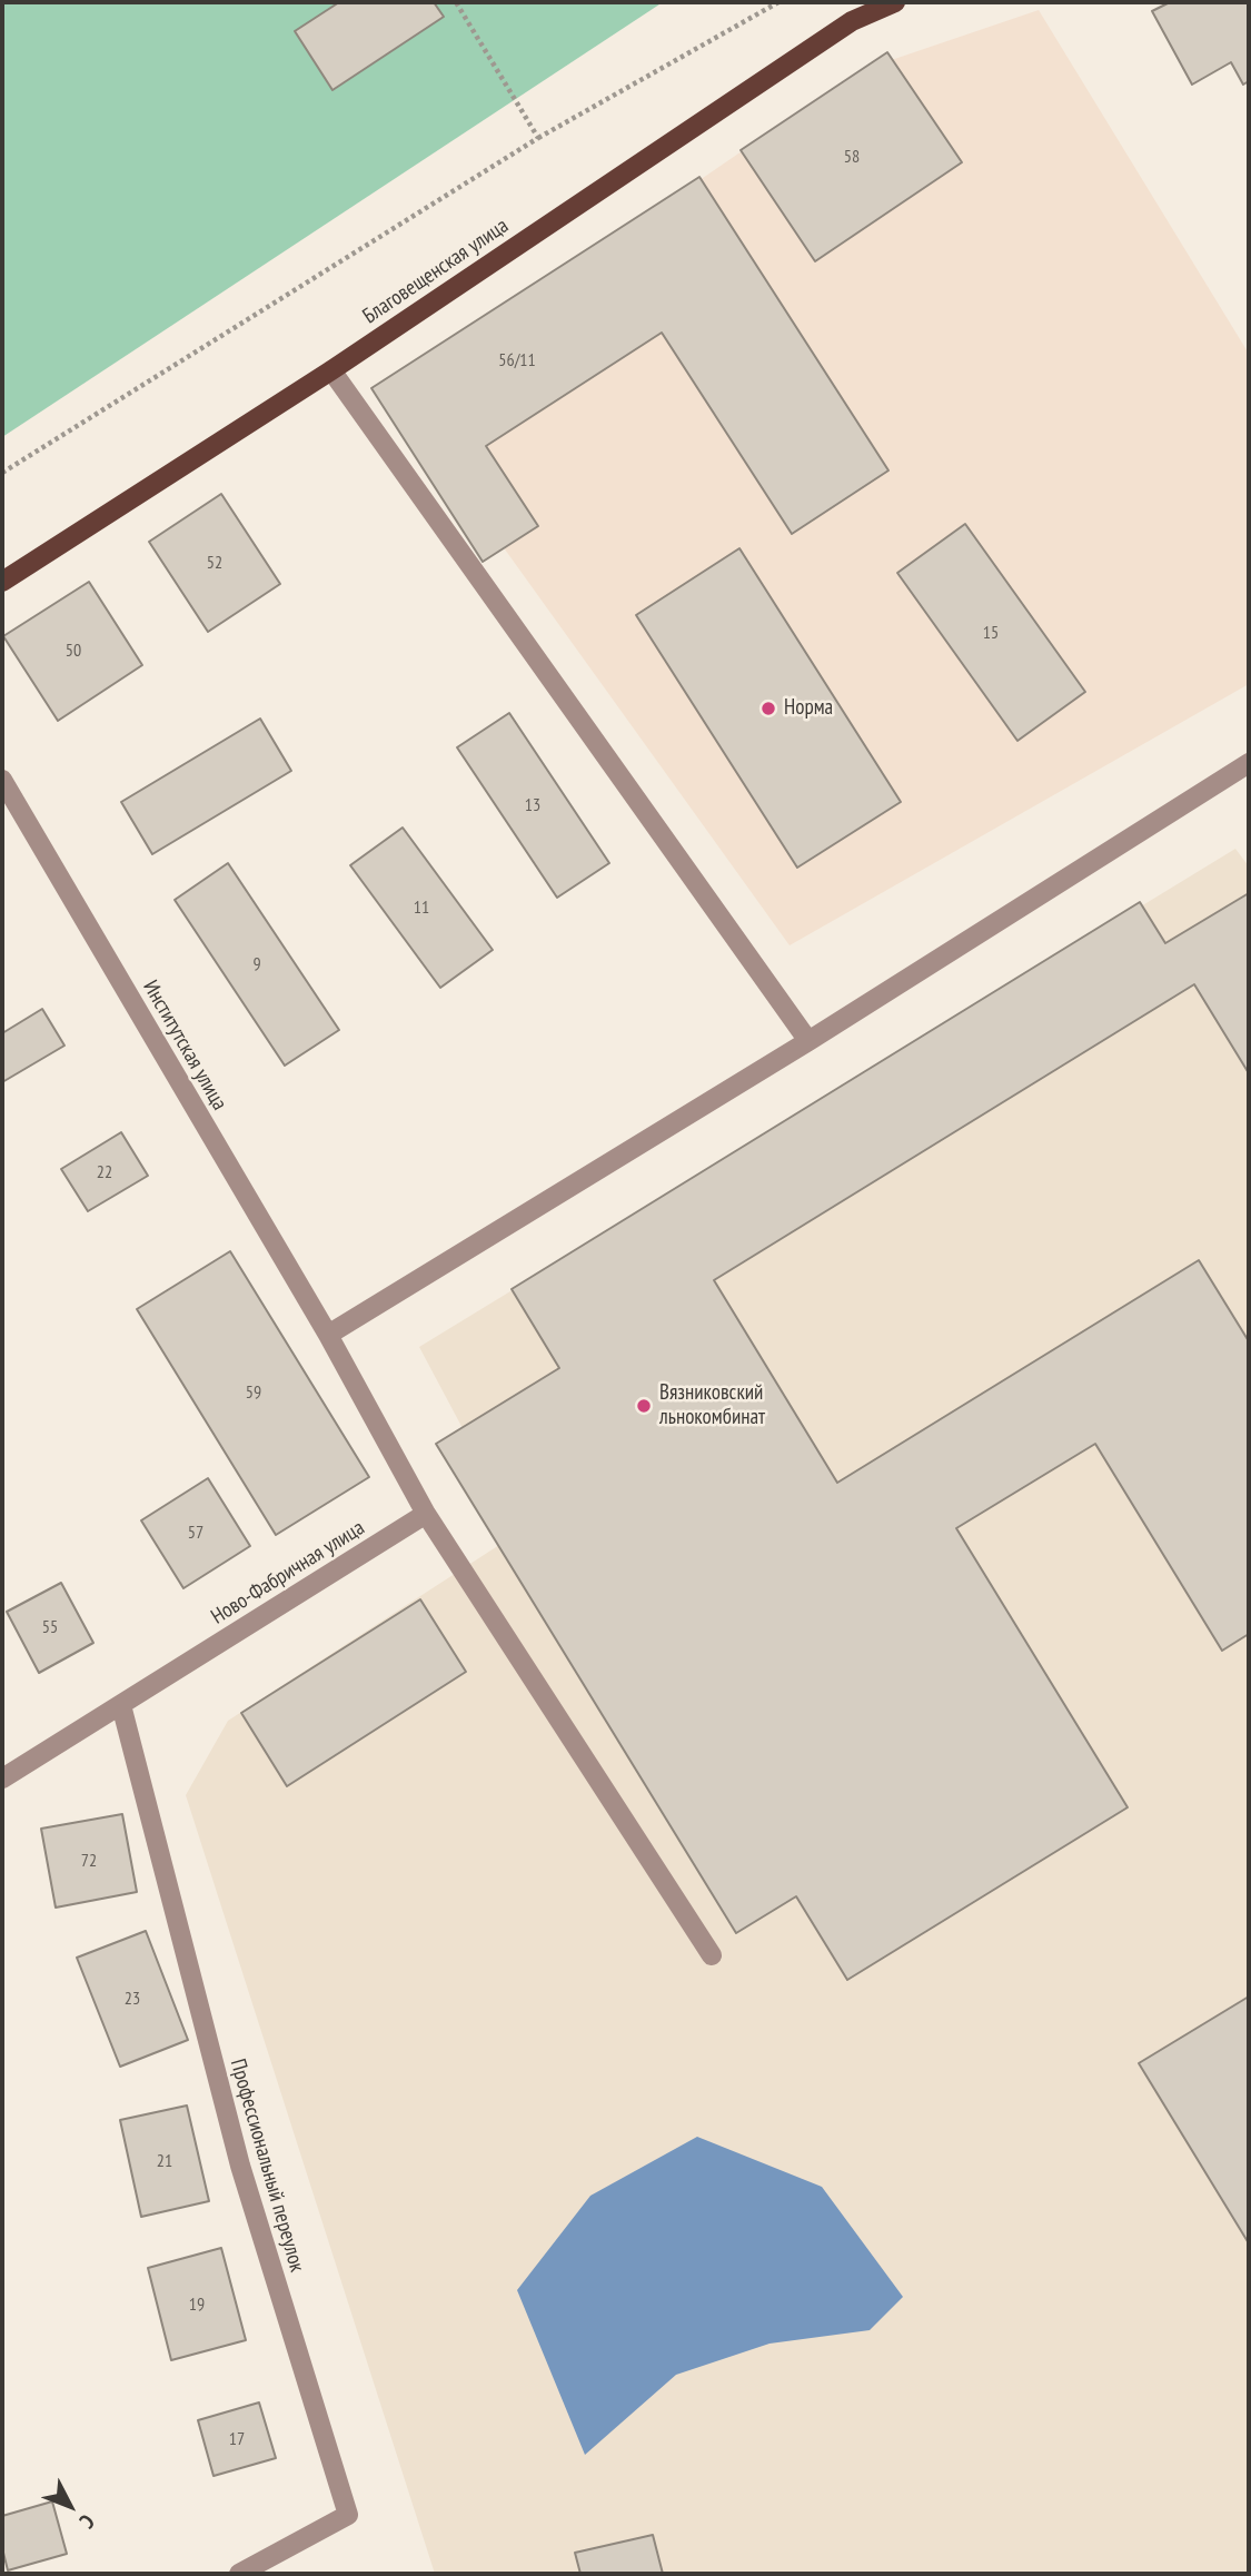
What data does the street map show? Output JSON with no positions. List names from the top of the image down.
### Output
{
  "streets": {
    "main road": ["Благовещенская улица"],
    "street": ["Институтская улица", "Ново-Фабричная улица", "Профессиональный переулок"]
  },
  "crossings": [
    ["Ново-Фабричная улица", "Профессиональный переулок"]
  ],
  "places": ["Норма", "Вязниковский льнокомбинат"],
  "house_numbers": [
    "58",
    "56/11",
    "52",
    "15",
    "50",
    "13",
    "11",
    "9",
    "22",
    "59",
    "57",
    "55",
    "72",
    "23",
    "21",
    "19",
    "17"
  ],
  "north": "bottom right"
}
